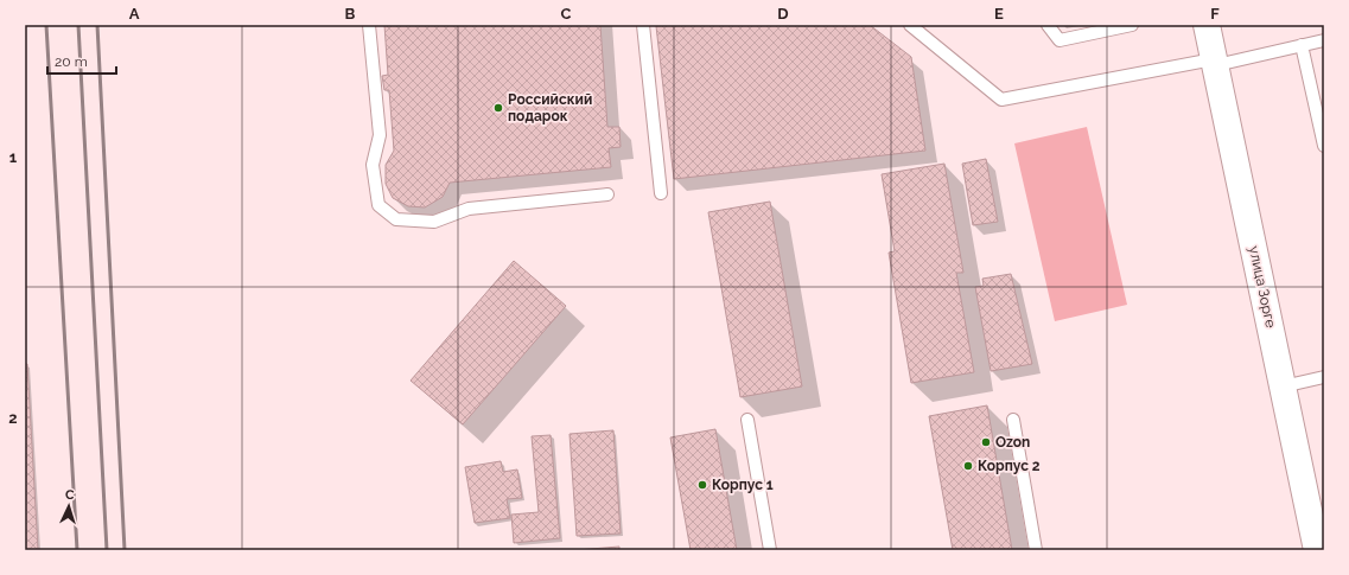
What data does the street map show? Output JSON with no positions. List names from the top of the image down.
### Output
{
  "streets": {
    "street": ["улица Зорге"]
  },
  "places": [
    "Российский подарок",
    "Ozon",
    "Корпус 2",
    "Корпус 1"
  ],
  "scale_bar": "20 m",
  "north": "top",
  "grid": {
    "columns": [
      "A",
      "B",
      "C",
      "D",
      "E",
      "F"
    ],
    "rows": ["1", "2"]
  }
}
